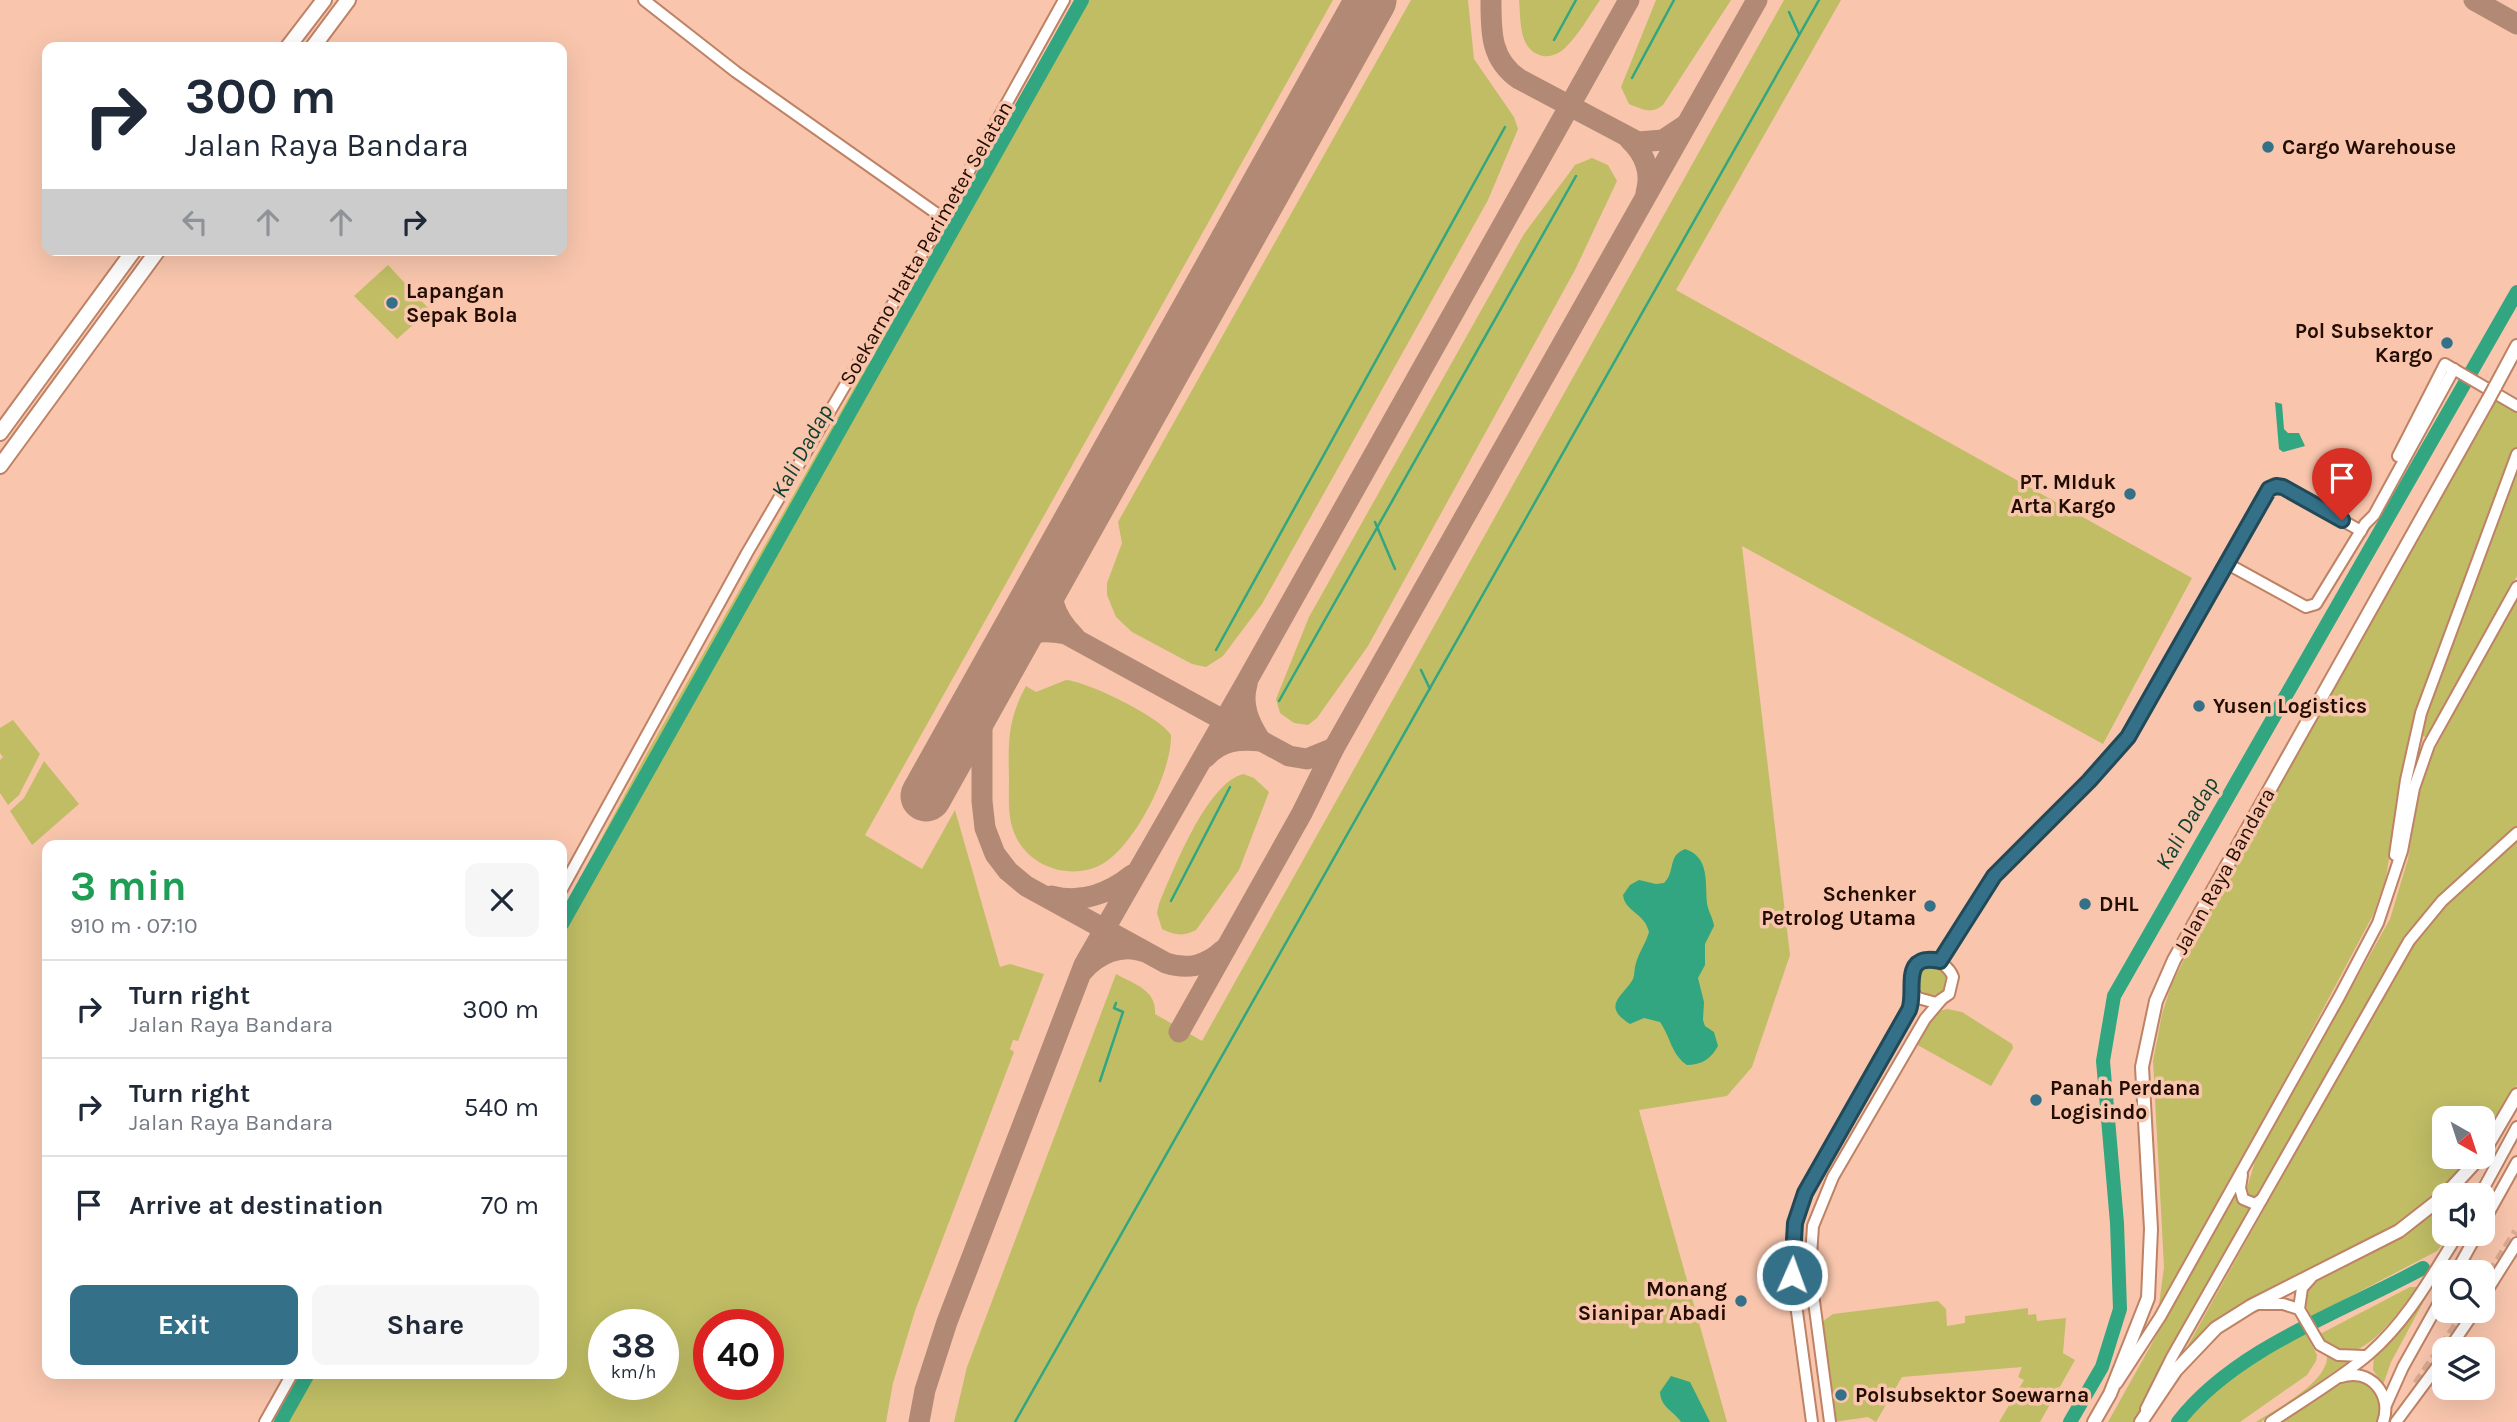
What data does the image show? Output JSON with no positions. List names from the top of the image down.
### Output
{
  "streets": {
    "main road": ["Jalan Raya Bandara"],
    "street": ["Soekarno Hatta Perimeter Selatan"]
  },
  "water": ["Kali Dadap"],
  "places": [
    "Cargo Warehouse",
    "Lapangan Sepak Bola",
    "Pol Subsektor Kargo",
    "PT. MIduk Arta Kargo",
    "Yusen Logistics",
    "DHL",
    "Schenker Petrolog Utama",
    "Panah Perdana Logisindo",
    "Monang Sianipar Abadi",
    "Polsubsektor Soewarna"
  ],
  "north": "bottom right",
  "page": {
    "turn": ["300 m", "Jalan Raya Bandara"],
    "heading": ["3 min", "910 m · 07:10"],
    "list": [
      {
        "name": "Turn right",
        "note": "Jalan Raya Bandara",
        "value": "300 m"
      },
      {
        "name": "Turn right",
        "note": "Jalan Raya Bandara",
        "value": "540 m"
      },
      {
        "name": "Arrive at destination",
        "value": "70 m"
      }
    ],
    "buttons": ["Exit", "Share"],
    "speed": "38 km/h",
    "limit": "40"
  }
}
